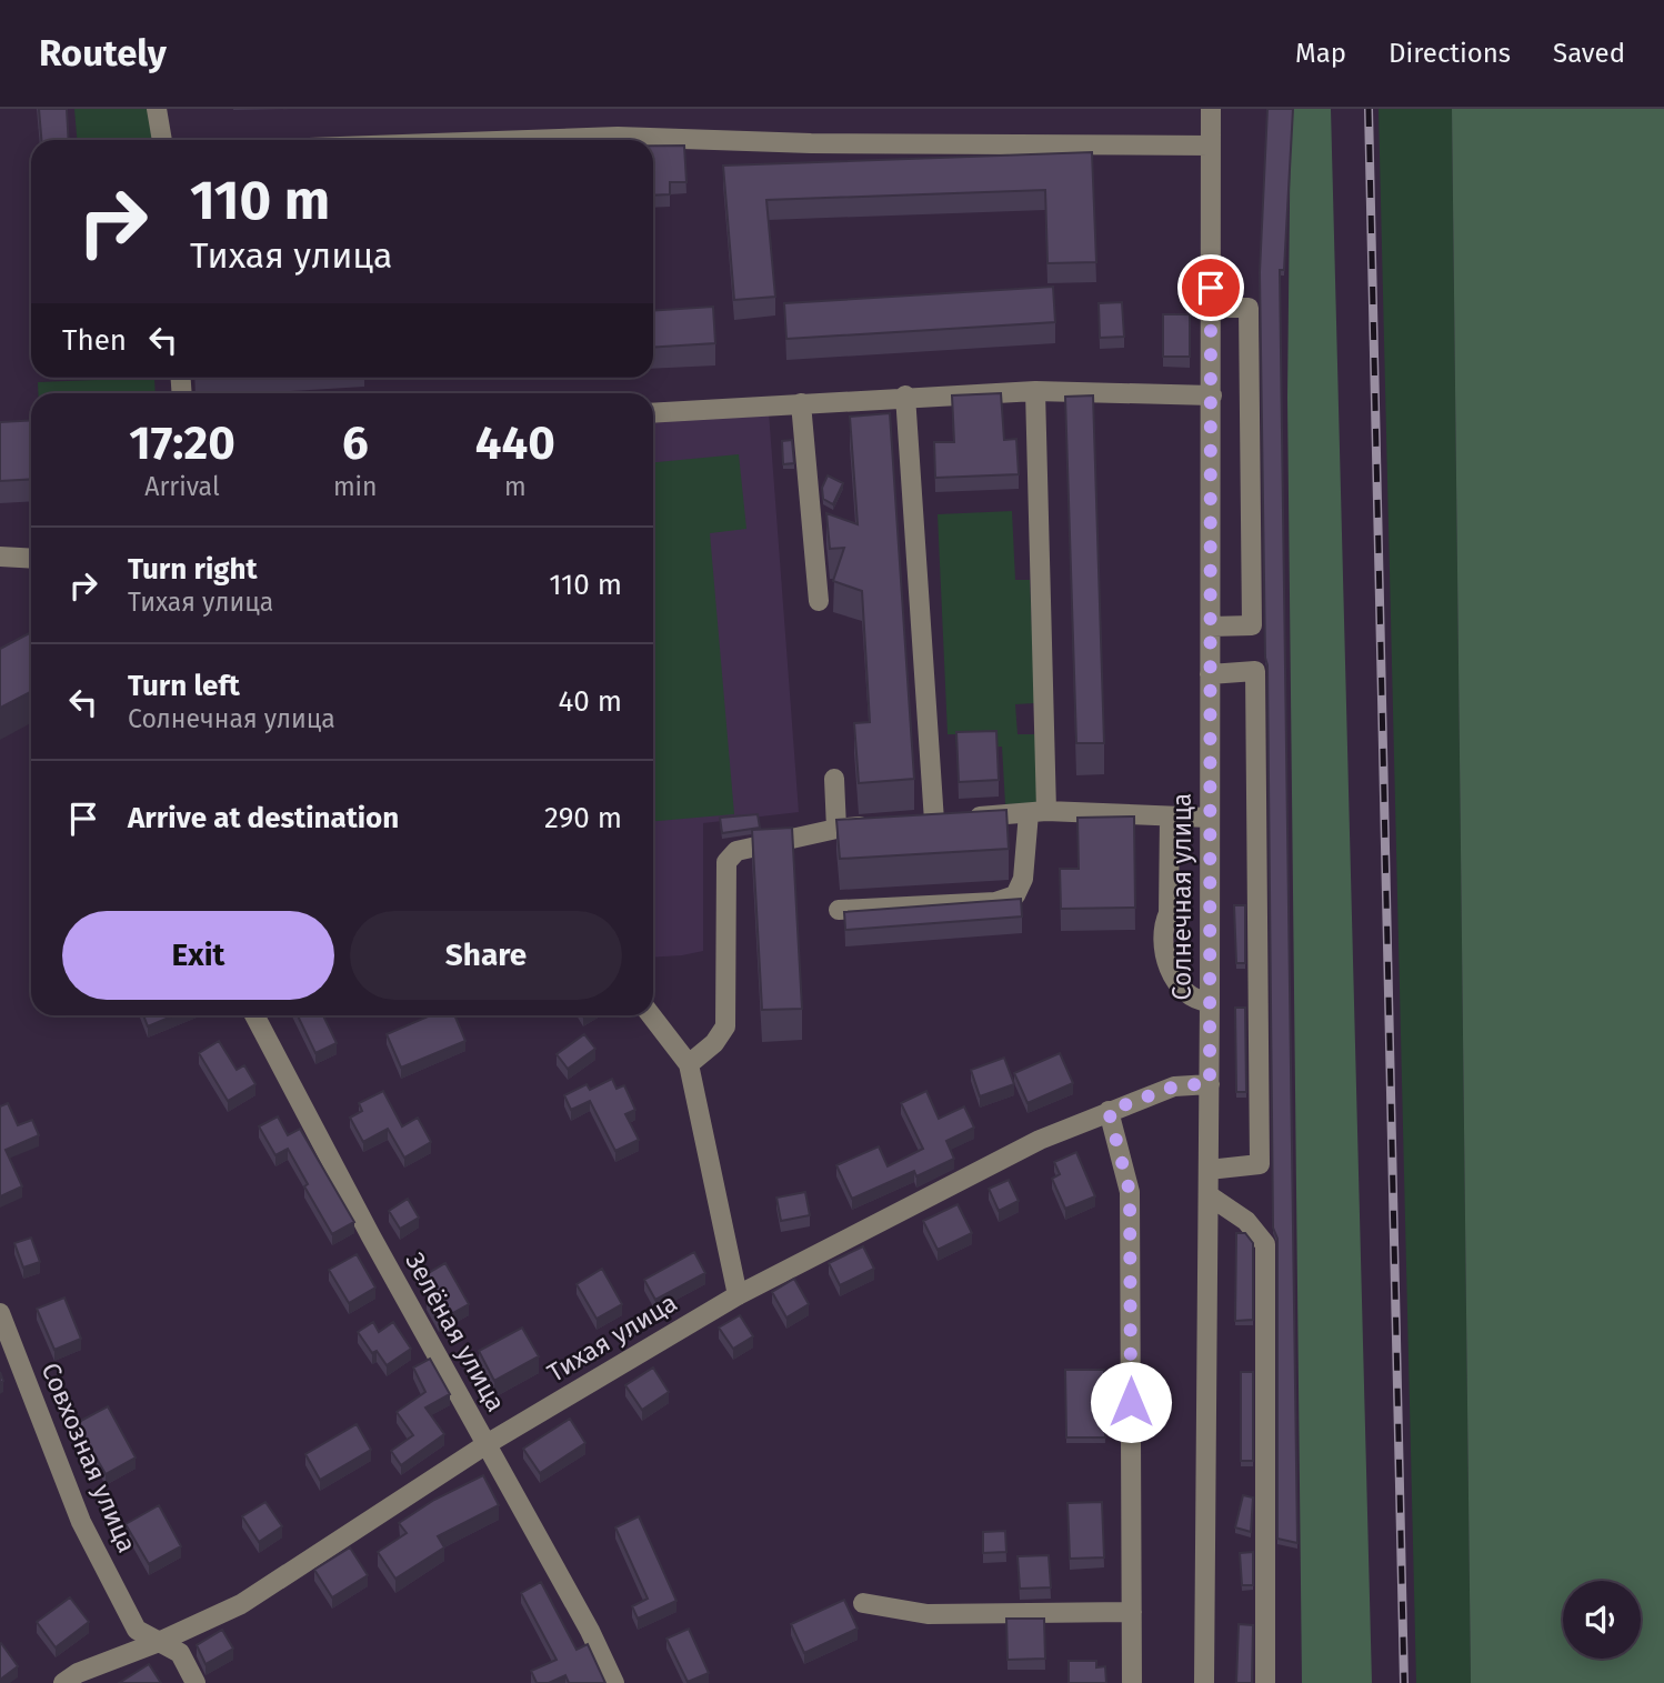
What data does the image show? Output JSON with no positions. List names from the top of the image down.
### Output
{
  "streets": {
    "street": [
      "Солнечная улица",
      "Зелёная улица",
      "Тихая улица",
      "Совхозная улица"
    ]
  },
  "crossings": [
    ["Солнечная улица", "Тихая улица"],
    ["Зелёная улица", "Тихая улица"],
    ["Тихая улица", "Совхозная улица"]
  ],
  "page": {
    "header": "Routely",
    "nav": ["Map", "Directions", "Saved"],
    "turn": ["110 m", "Тихая улица"],
    "then": "Then",
    "eta": [
      "17:20",
      "Arrival",
      "6",
      "min",
      "440",
      "m"
    ],
    "list": [
      {
        "name": "Turn right",
        "note": "Тихая улица",
        "value": "110 m"
      },
      {
        "name": "Turn left",
        "note": "Солнечная улица",
        "value": "40 m"
      },
      {
        "name": "Arrive at destination",
        "value": "290 m"
      }
    ],
    "buttons": ["Exit", "Share"]
  }
}
